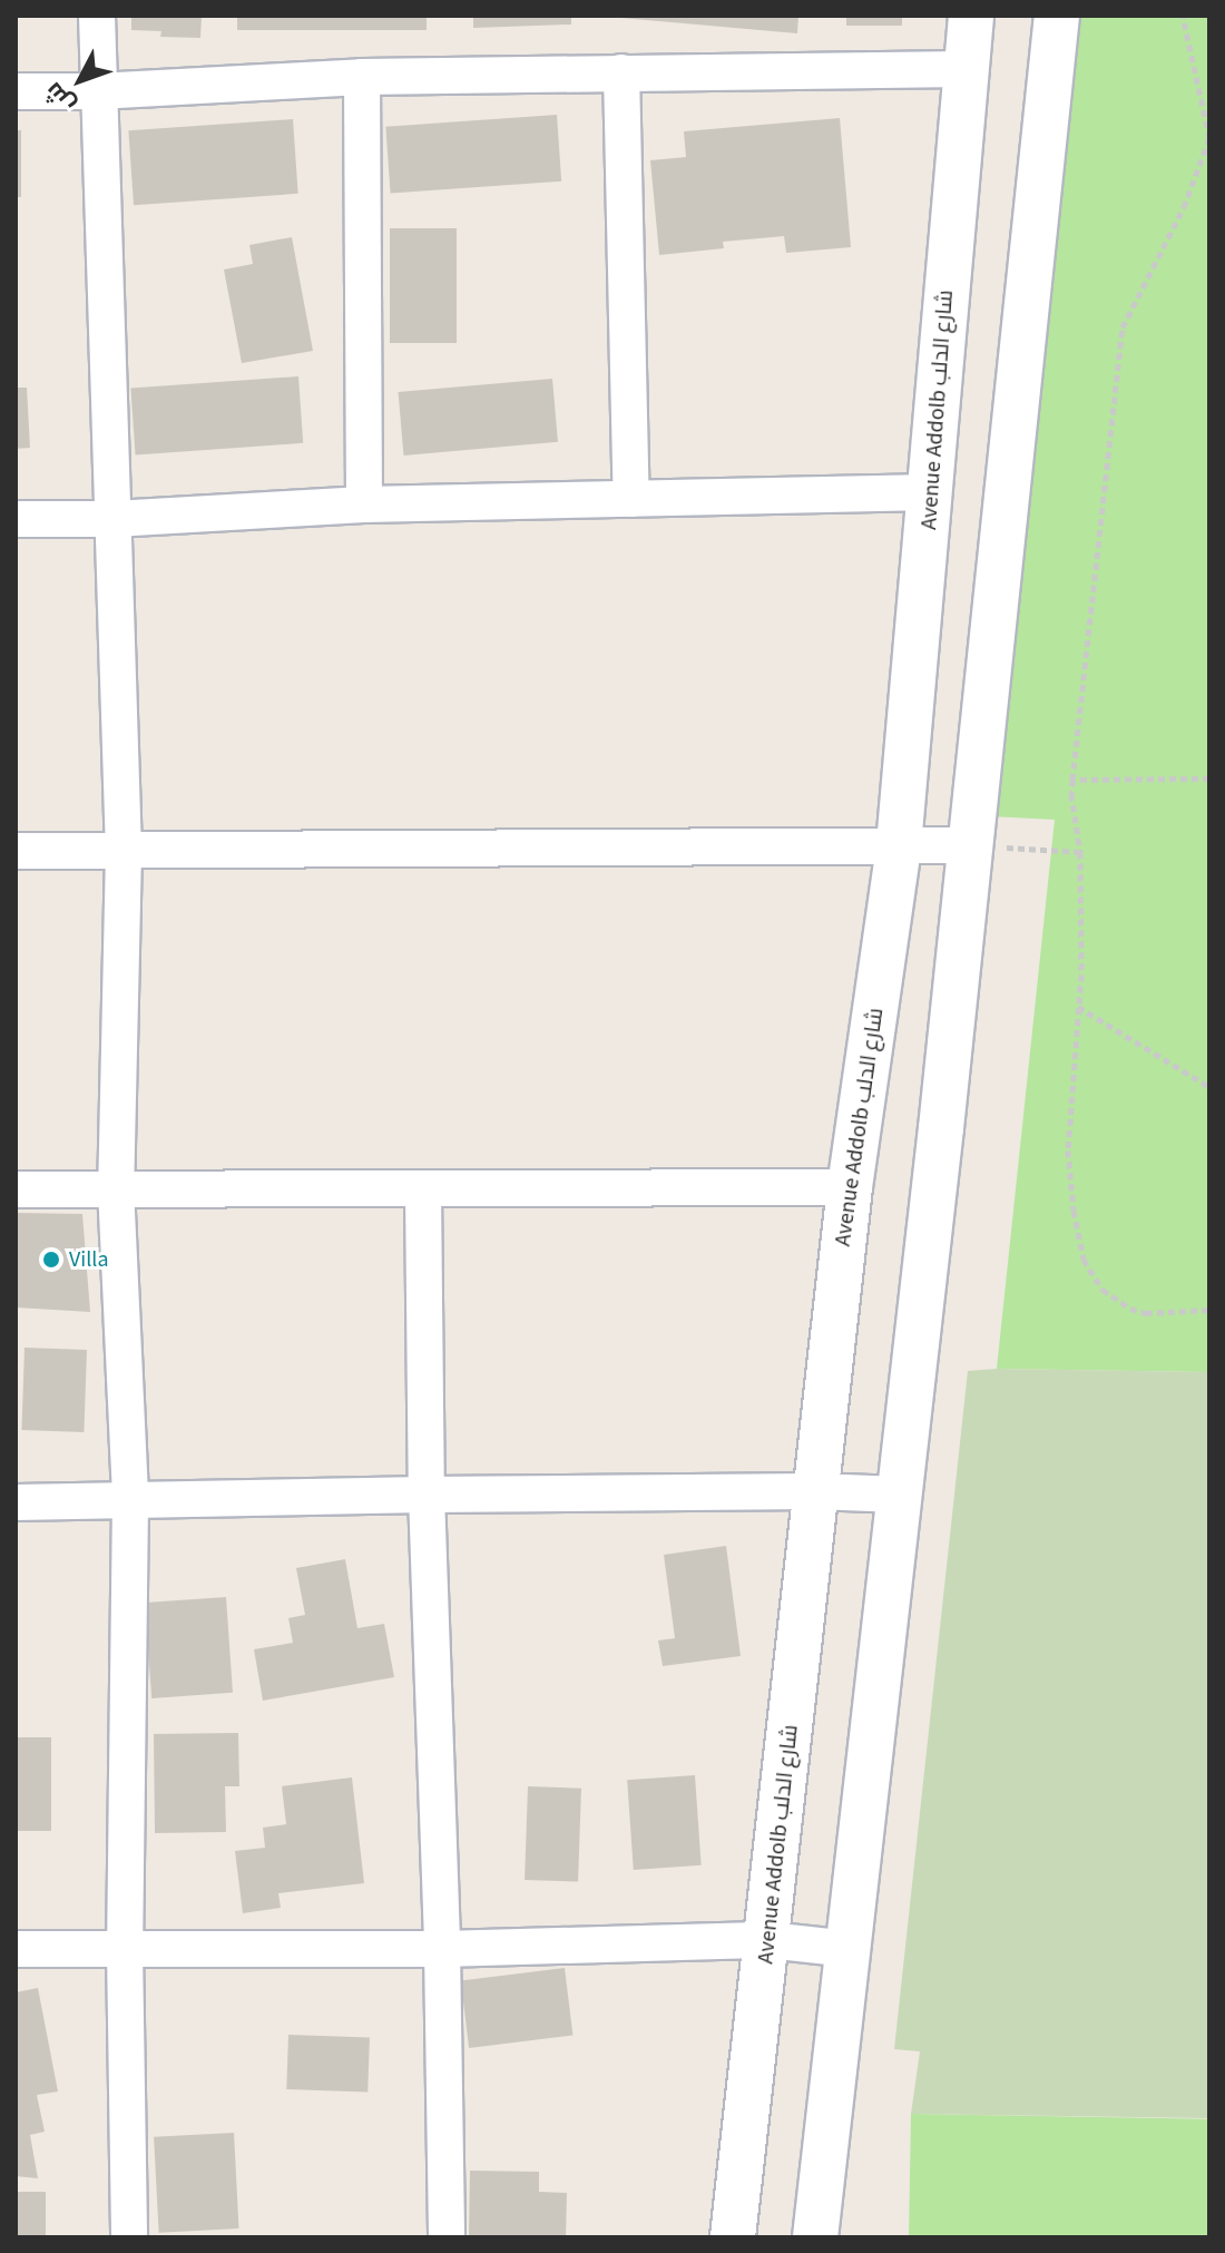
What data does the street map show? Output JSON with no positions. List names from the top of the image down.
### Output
{
  "streets": {
    "street": ["Avenue Addolb شارع الدلب"]
  },
  "places": ["Villa"],
  "north": "bottom left"
}
